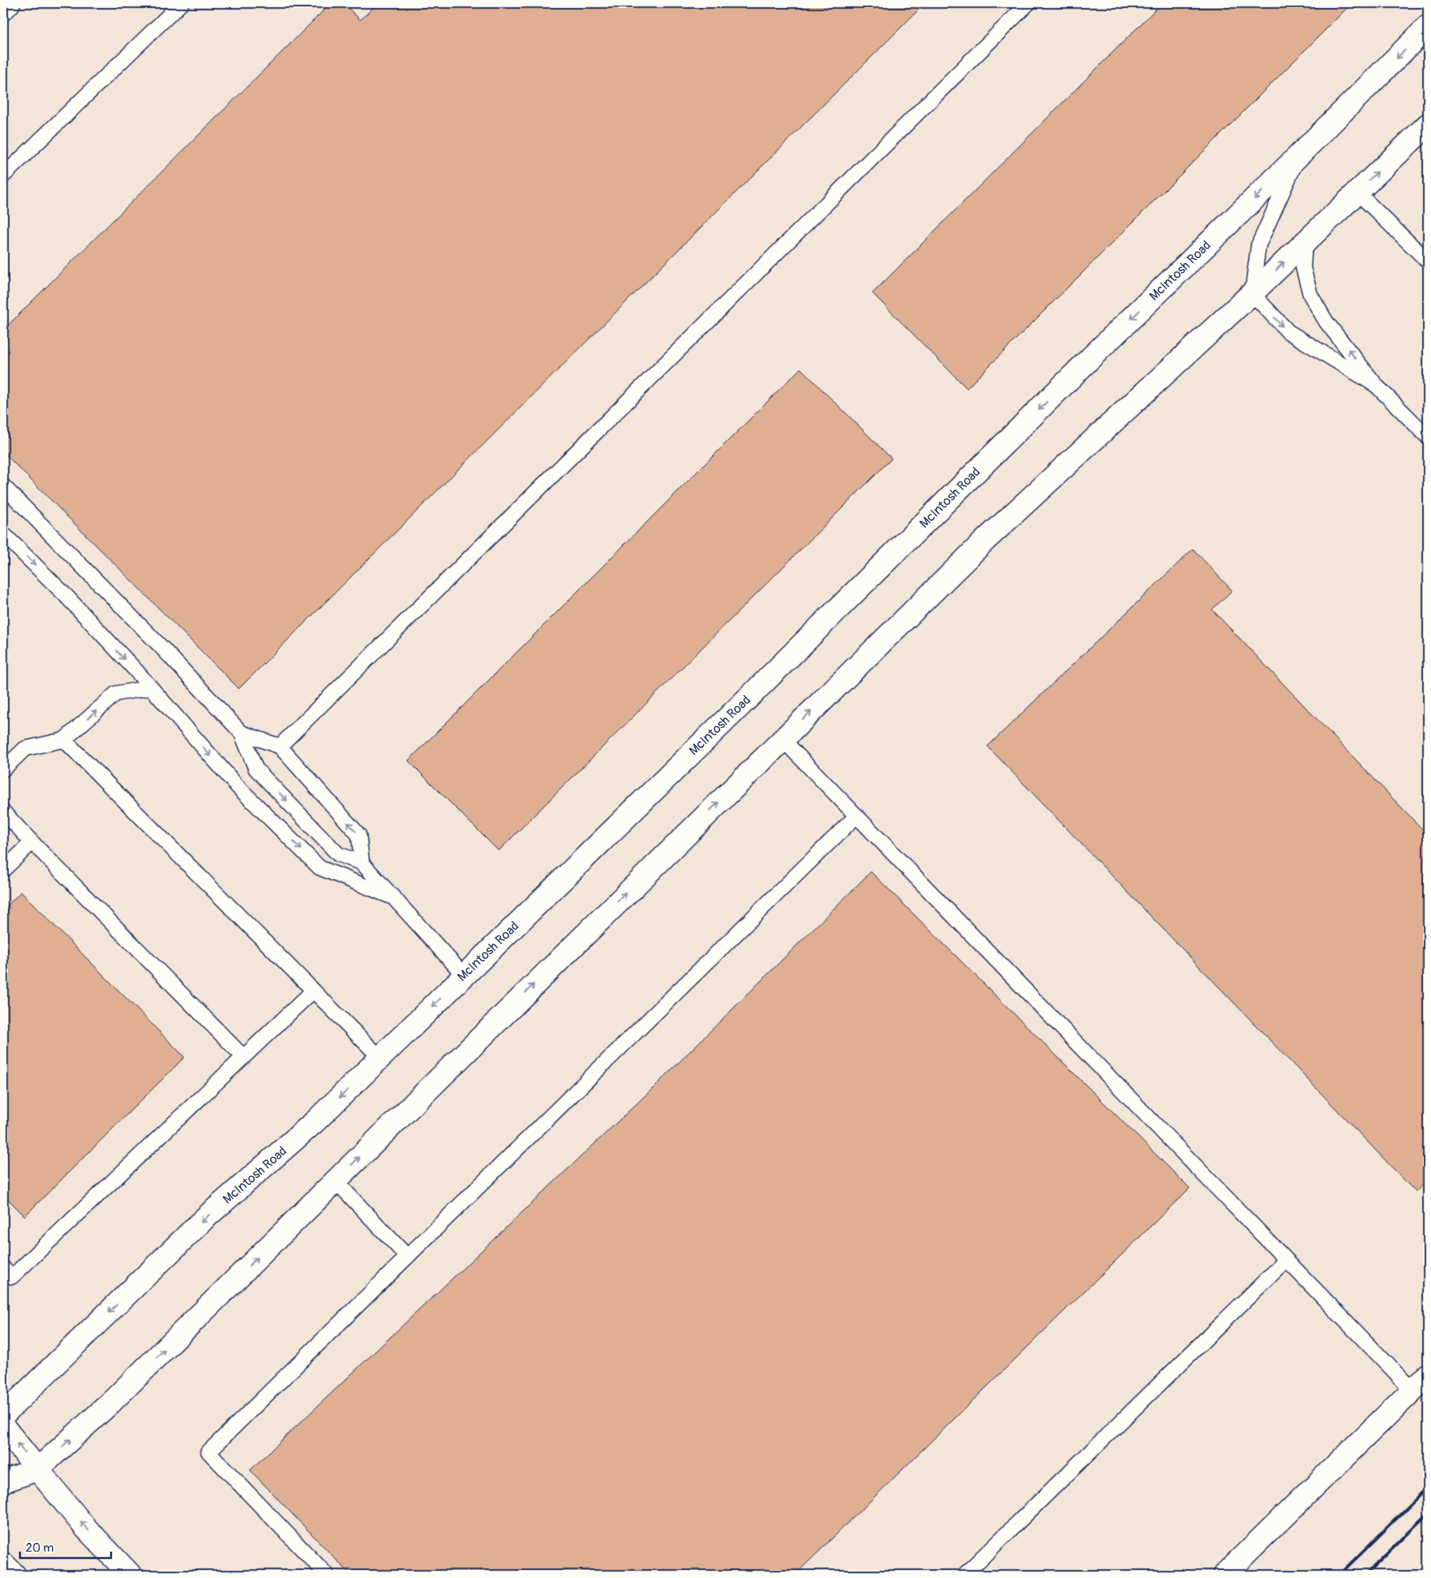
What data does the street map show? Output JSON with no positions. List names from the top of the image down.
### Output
{
  "streets": {
    "main road": ["McIntosh Road"]
  },
  "scale_bar": "20 m"
}
